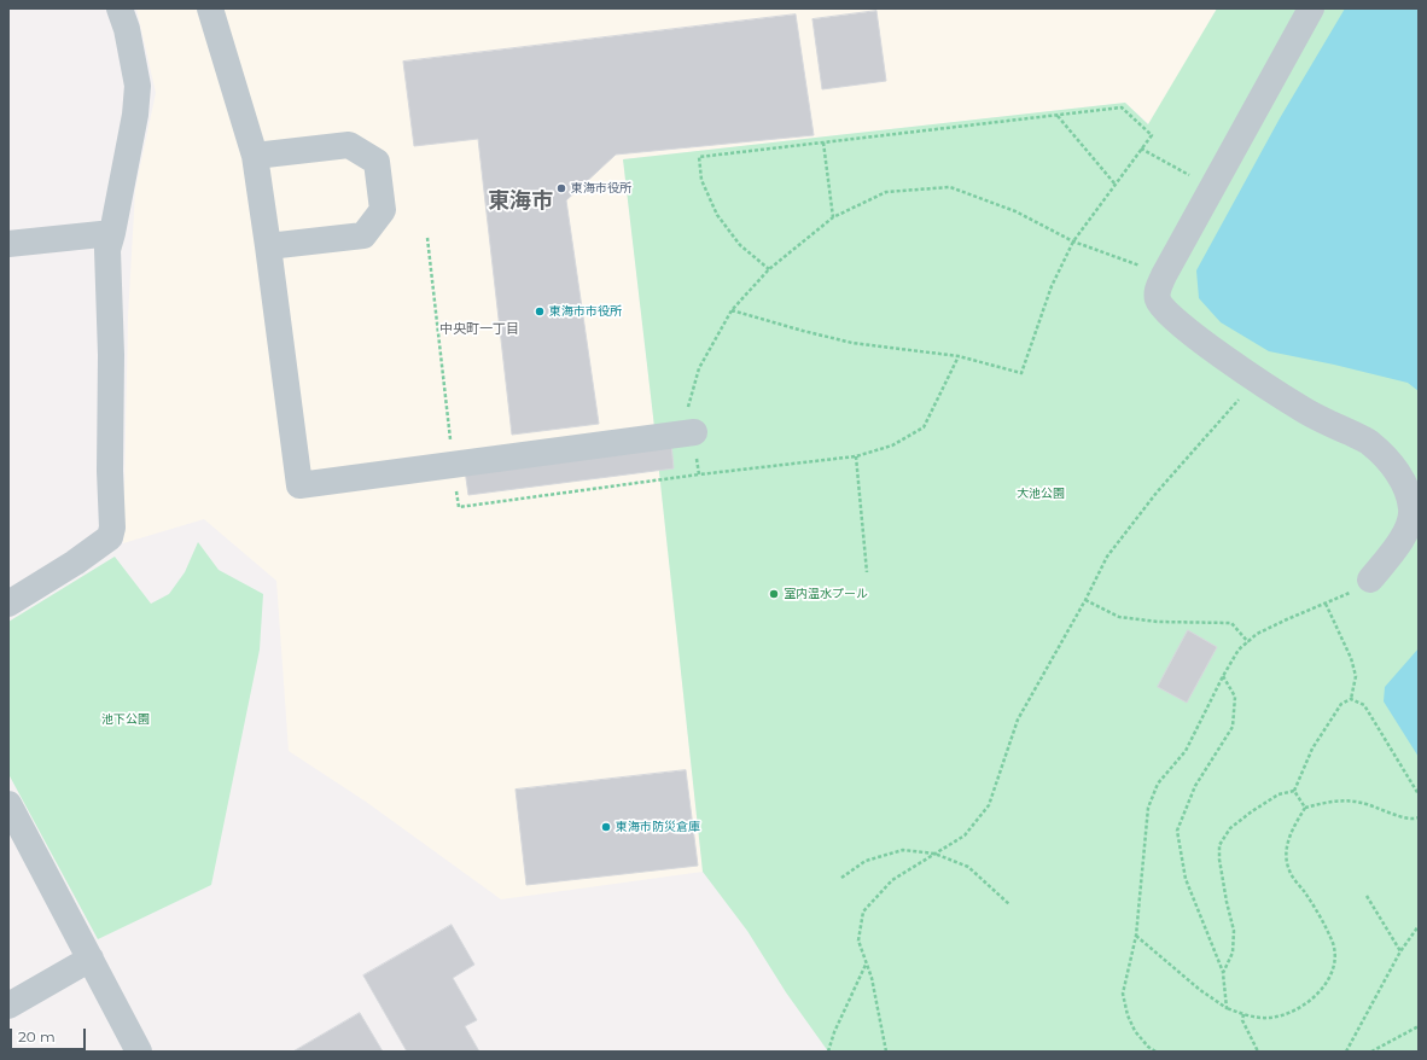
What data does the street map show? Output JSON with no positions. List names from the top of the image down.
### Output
{
  "districts": ["東海市", "中央町一丁目"],
  "parks": ["大池公園", "池下公園"],
  "places": [
    "東海市役所",
    "東海市市役所",
    "室内温水プール",
    "東海市防災倉庫"
  ],
  "scale_bar": "20 m"
}
